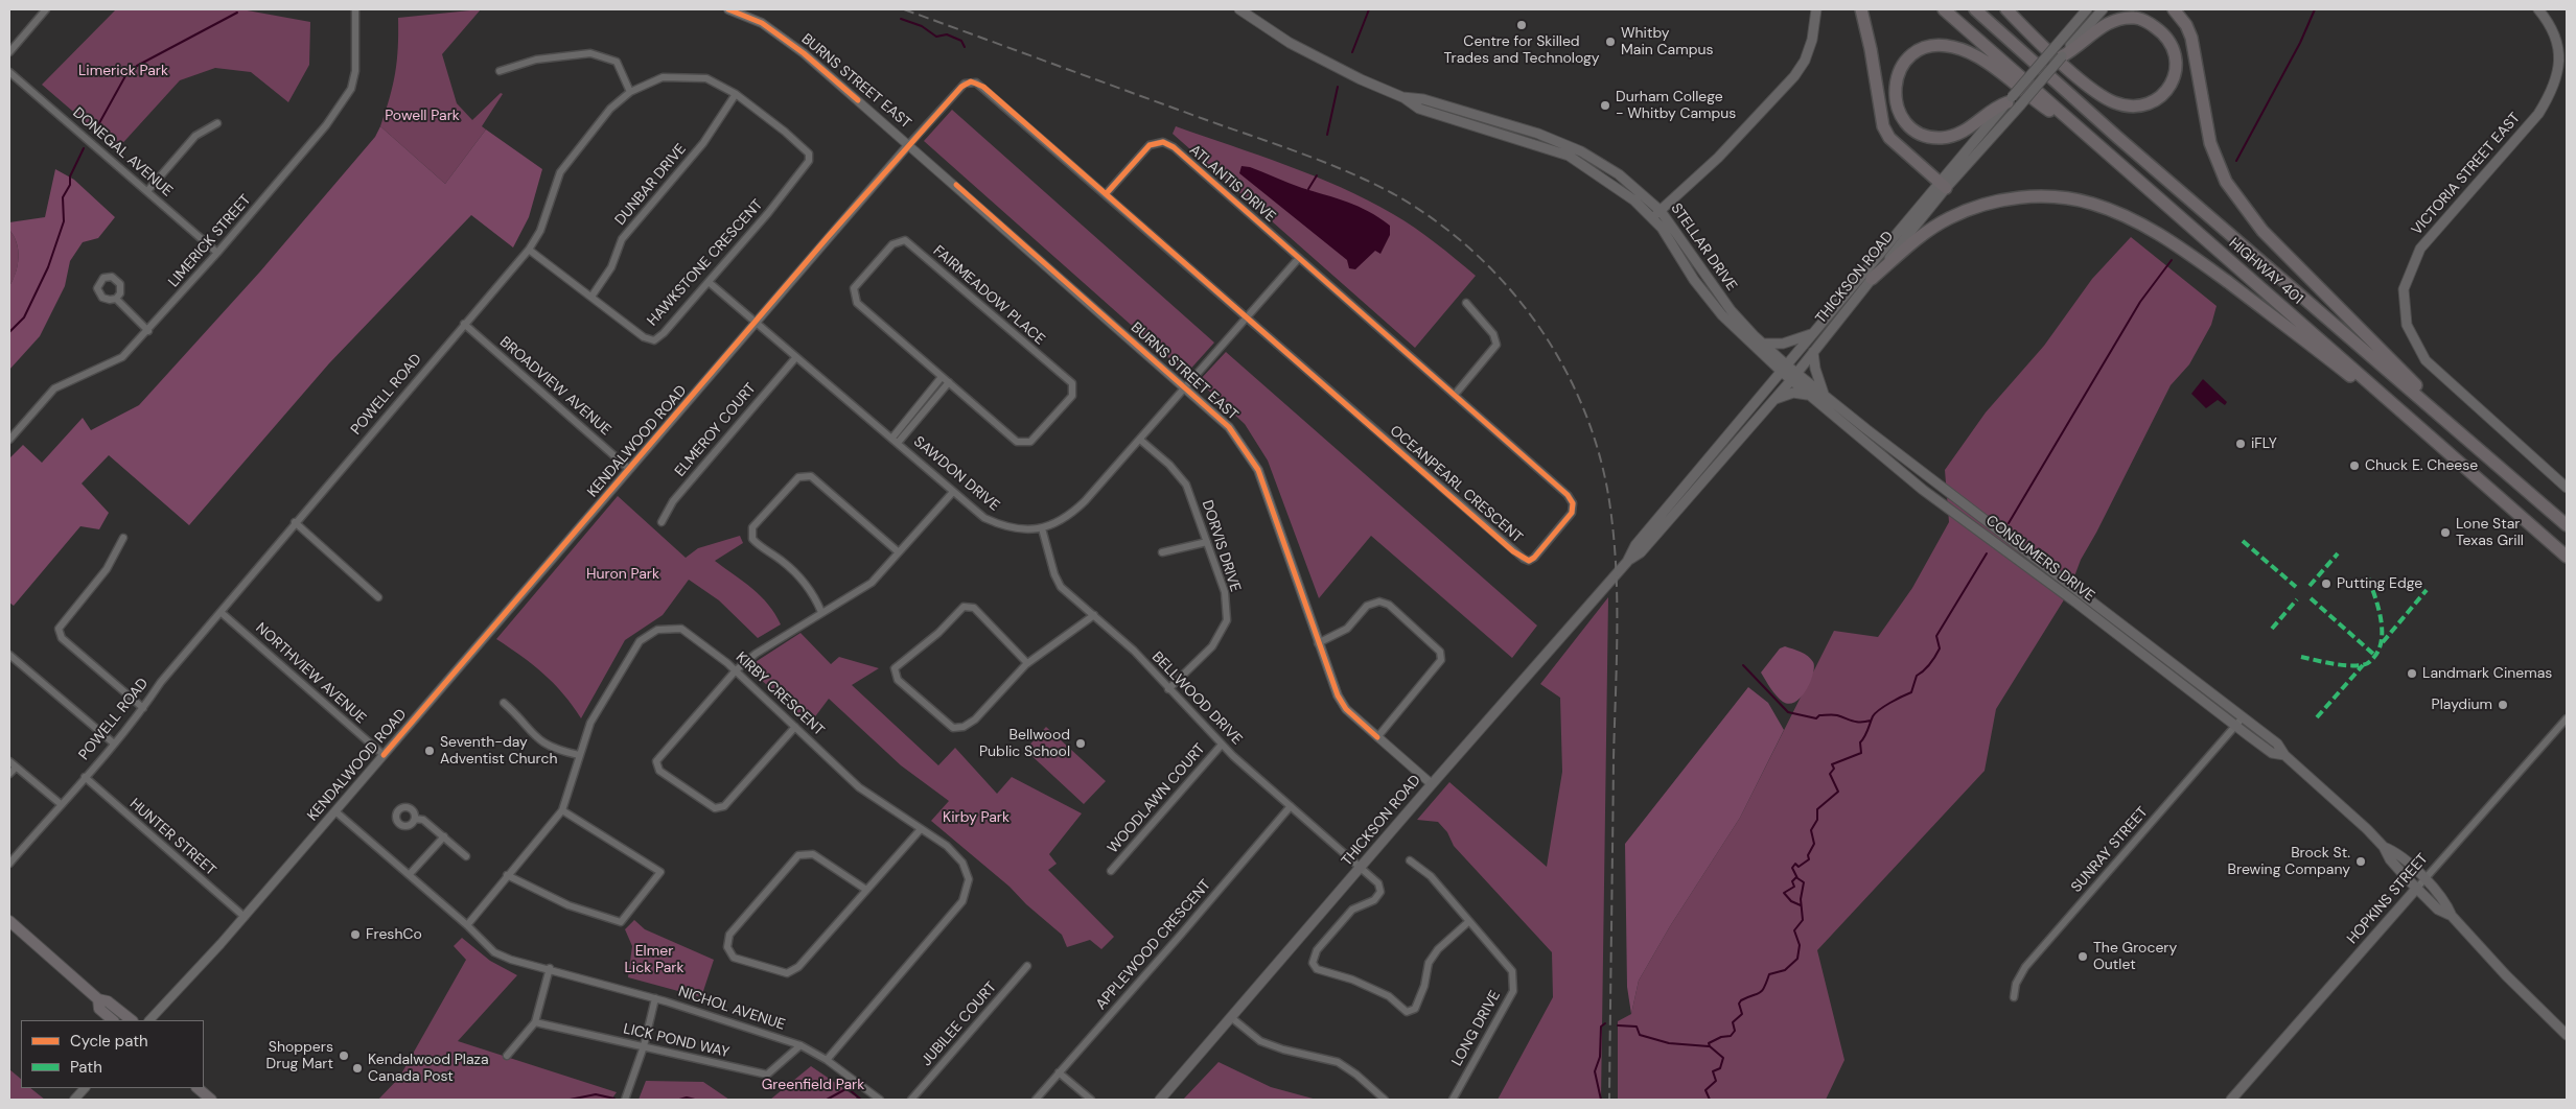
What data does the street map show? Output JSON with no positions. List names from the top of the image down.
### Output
{
  "streets": {
    "highway": ["HIGHWAY 401"],
    "main road": [
      "VICTORIA STREET EAST",
      "STELLAR DRIVE",
      "THICKSON ROAD",
      "CONSUMERS DRIVE",
      "HOPKINS STREET"
    ],
    "street": [
      "BURNS STREET EAST",
      "DONEGAL AVENUE",
      "ATLANTIS DRIVE",
      "DUNBAR DRIVE",
      "LIMERICK STREET",
      "HAWKSTONE CRESCENT",
      "FAIRMEADOW PLACE",
      "BROADVIEW AVENUE",
      "POWELL ROAD",
      "ELMEROY COURT",
      "KENDALWOOD ROAD",
      "SAWDON DRIVE",
      "OCEANPEARL CRESCENT",
      "DORVIS DRIVE",
      "NORTHVIEW AVENUE",
      "KIRBY CRESCENT",
      "BELLWOOD DRIVE",
      "WOODLAWN COURT",
      "HUNTER STREET",
      "SUNRAY STREET",
      "APPLEWOOD CRESCENT",
      "NICHOL AVENUE",
      "JUBILEE COURT",
      "LONG DRIVE",
      "LICK POND WAY"
    ]
  },
  "crossings": [
    ["BURNS STREET EAST", "THICKSON ROAD"],
    ["BURNS STREET EAST", "KENDALWOOD ROAD"],
    ["BURNS STREET EAST", "SAWDON DRIVE"],
    ["DONEGAL AVENUE", "LIMERICK STREET"],
    ["ATLANTIS DRIVE", "SAWDON DRIVE"],
    ["ATLANTIS DRIVE", "OCEANPEARL CRESCENT"],
    ["DUNBAR DRIVE", "HAWKSTONE CRESCENT"],
    ["DUNBAR DRIVE", "POWELL ROAD"],
    ["STELLAR DRIVE", "THICKSON ROAD"],
    ["STELLAR DRIVE", "CONSUMERS DRIVE"],
    ["HAWKSTONE CRESCENT", "POWELL ROAD"],
    ["HAWKSTONE CRESCENT", "SAWDON DRIVE"],
    ["THICKSON ROAD", "CONSUMERS DRIVE"],
    ["THICKSON ROAD", "BELLWOOD DRIVE"],
    ["BROADVIEW AVENUE", "POWELL ROAD"],
    ["BROADVIEW AVENUE", "KENDALWOOD ROAD"],
    ["POWELL ROAD", "NORTHVIEW AVENUE"],
    ["POWELL ROAD", "HUNTER STREET"],
    ["ELMEROY COURT", "SAWDON DRIVE"],
    ["KENDALWOOD ROAD", "SAWDON DRIVE"],
    ["KENDALWOOD ROAD", "NORTHVIEW AVENUE"],
    ["KENDALWOOD ROAD", "HUNTER STREET"],
    ["KENDALWOOD ROAD", "NICHOL AVENUE"],
    ["SAWDON DRIVE", "OCEANPEARL CRESCENT"],
    ["SAWDON DRIVE", "DORVIS DRIVE"],
    ["SAWDON DRIVE", "BELLWOOD DRIVE"],
    ["DORVIS DRIVE", "BELLWOOD DRIVE"],
    ["CONSUMERS DRIVE", "SUNRAY STREET"],
    ["CONSUMERS DRIVE", "HOPKINS STREET"],
    ["KIRBY CRESCENT", "NICHOL AVENUE"],
    ["BELLWOOD DRIVE", "WOODLAWN COURT"],
    ["BELLWOOD DRIVE", "APPLEWOOD CRESCENT"],
    ["BELLWOOD DRIVE", "LONG DRIVE"],
    ["NICHOL AVENUE", "LICK POND WAY"]
  ],
  "parks": [
    "Limerick Park",
    "Powell Park",
    "Huron Park",
    "Kirby Park",
    "Elmer Lick Park",
    "Greenfield Park"
  ],
  "places": [
    "Centre for Skilled Trades and Technology",
    "Whitby Main Campus",
    "Durham College - Whitby Campus",
    "iFLY",
    "Chuck E. Cheese",
    "Lone Star Texas Grill",
    "Putting Edge",
    "Landmark Cinemas",
    "Playdium",
    "Bellwood Public School",
    "Seventh-day Adventist Church",
    "Brock St. Brewing Company",
    "FreshCo",
    "The Grocery Outlet",
    "Shoppers Drug Mart",
    "Kendalwood Plaza Canada Post"
  ],
  "legend": ["Cycle path", "Path"]
}
